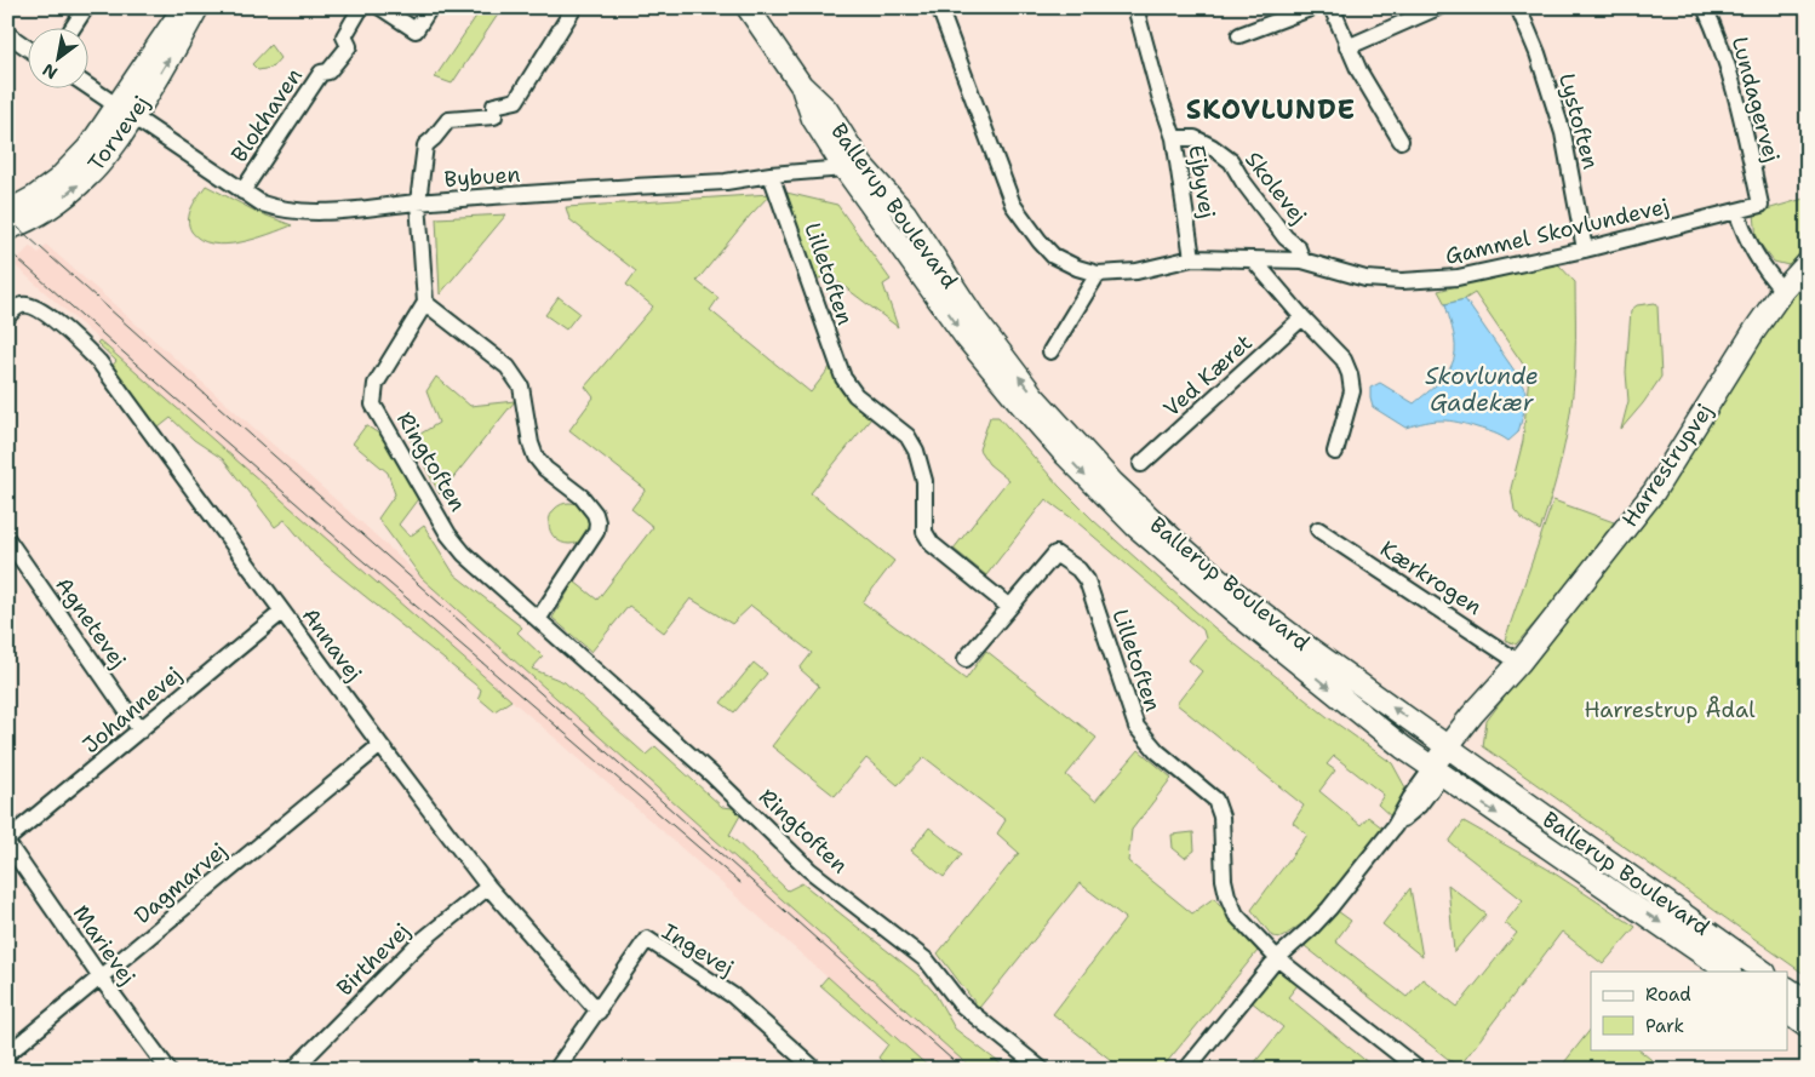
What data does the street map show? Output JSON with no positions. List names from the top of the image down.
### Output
{
  "streets": {
    "street": [
      "Lundagervej",
      "Blokhaven",
      "Lystoften",
      "Torvevej",
      "Bybuen",
      "Ejbyvej",
      "Skolevej",
      "Ballerup Boulevard",
      "Gammel Skovlundevej",
      "Lilletoften",
      "Ved Kæret",
      "Ringtoften",
      "Harrestrupvej",
      "Kærkrogen",
      "Agnetevej",
      "Annavej",
      "Johannevej",
      "Dagmarvej",
      "Marievej",
      "Ingevej",
      "Birthevej"
    ]
  },
  "crossings": [
    ["Lundagervej", "Gammel Skovlundevej"],
    ["Blokhaven", "Bybuen"],
    ["Lystoften", "Gammel Skovlundevej"],
    ["Torvevej", "Bybuen"],
    ["Bybuen", "Ballerup Boulevard"],
    ["Bybuen", "Lilletoften"],
    ["Ejbyvej", "Skolevej"],
    ["Ejbyvej", "Gammel Skovlundevej"],
    ["Skolevej", "Gammel Skovlundevej"],
    ["Ballerup Boulevard", "Harrestrupvej"],
    ["Harrestrupvej", "Kærkrogen"],
    ["Agnetevej", "Johannevej"],
    ["Annavej", "Johannevej"],
    ["Annavej", "Dagmarvej"],
    ["Annavej", "Ingevej"],
    ["Annavej", "Birthevej"],
    ["Johannevej", "Marievej"],
    ["Dagmarvej", "Marievej"]
  ],
  "districts": ["SKOVLUNDE"],
  "water": ["Skovlunde Gadekær"],
  "parks": ["Harrestrup Ådal"],
  "legend": ["Road", "Park"],
  "north": "bottom left"
}
